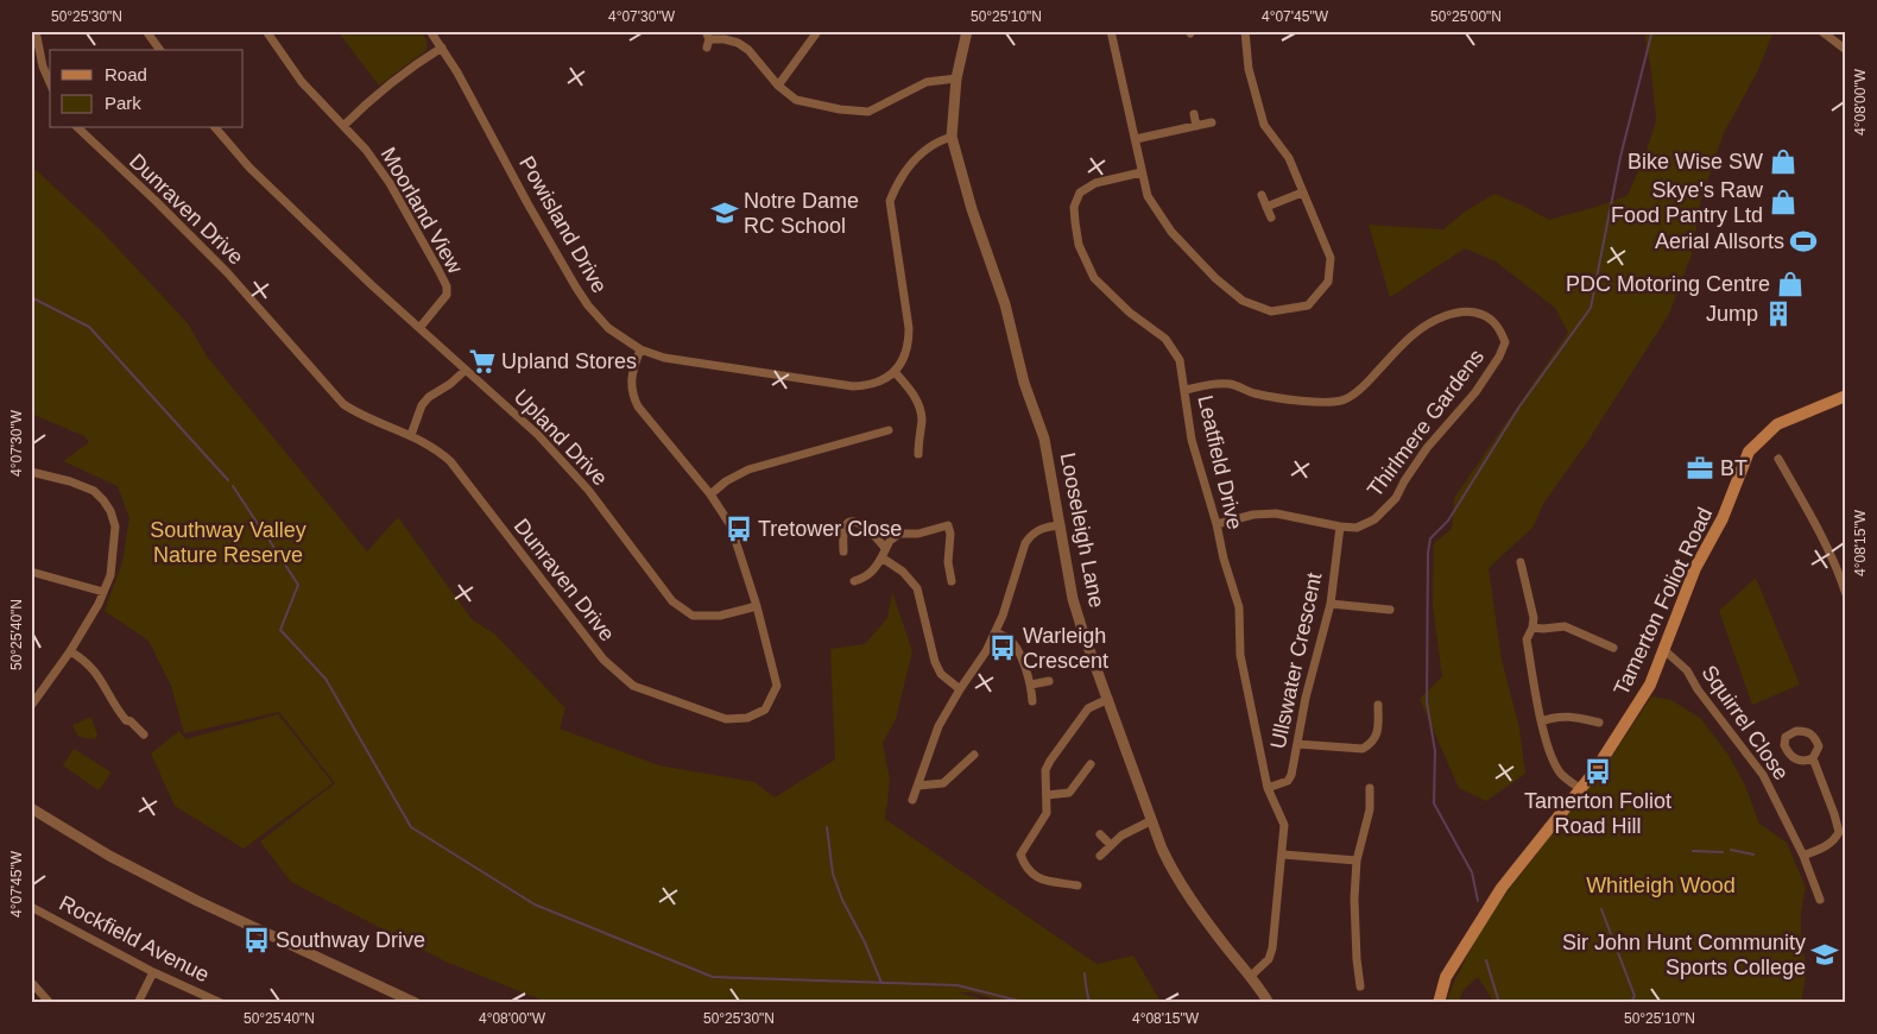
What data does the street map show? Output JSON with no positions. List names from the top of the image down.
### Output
{
  "streets": {
    "main road": ["Tamerton Foliot Road"],
    "street": [
      "Dunraven Drive",
      "Moorland View",
      "Powisland Drive",
      "Thirlmere Gardens",
      "Upland Drive",
      "Leatfield Drive",
      "Looseleigh Lane",
      "Ullswater Crescent",
      "Squirrel Close",
      "Rockfield Avenue"
    ]
  },
  "crossings": [
    ["Dunraven Drive", "Powisland Drive"],
    ["Dunraven Drive", "Upland Drive"],
    ["Moorland View", "Upland Drive"],
    ["Thirlmere Gardens", "Leatfield Drive"],
    ["Thirlmere Gardens", "Ullswater Crescent"],
    ["Leatfield Drive", "Looseleigh Lane"],
    ["Leatfield Drive", "Ullswater Crescent"],
    ["Tamerton Foliot Road", "Squirrel Close"]
  ],
  "parks": ["Southway Valley Nature Reserve", "Whitleigh Wood"],
  "places": {
    "shop": ["Bike Wise SW", "Skye's Raw Food Pantry Ltd", "PDC Motoring Centre"],
    "school or university": ["Notre Dame RC School", "Sir John Hunt Community Sports College"],
    "sports": ["Aerial Allsorts"],
    "building": ["Jump"],
    "supermarket": ["Upland Stores"],
    "office": ["BT"],
    "bus stop": [
      "Tretower Close",
      "Warleigh Crescent",
      "Tamerton Foliot Road Hill",
      "Southway Drive"
    ]
  },
  "legend": ["Road", "Park"],
  "coordinates": [
    "50°25'30\"N",
    "4°07'30\"W",
    "50°25'10\"N",
    "4°07'45\"W",
    "50°25'00\"N",
    "4°08'00\"W",
    "4°08'15\"W",
    "50°25'40\"N"
  ]
}
